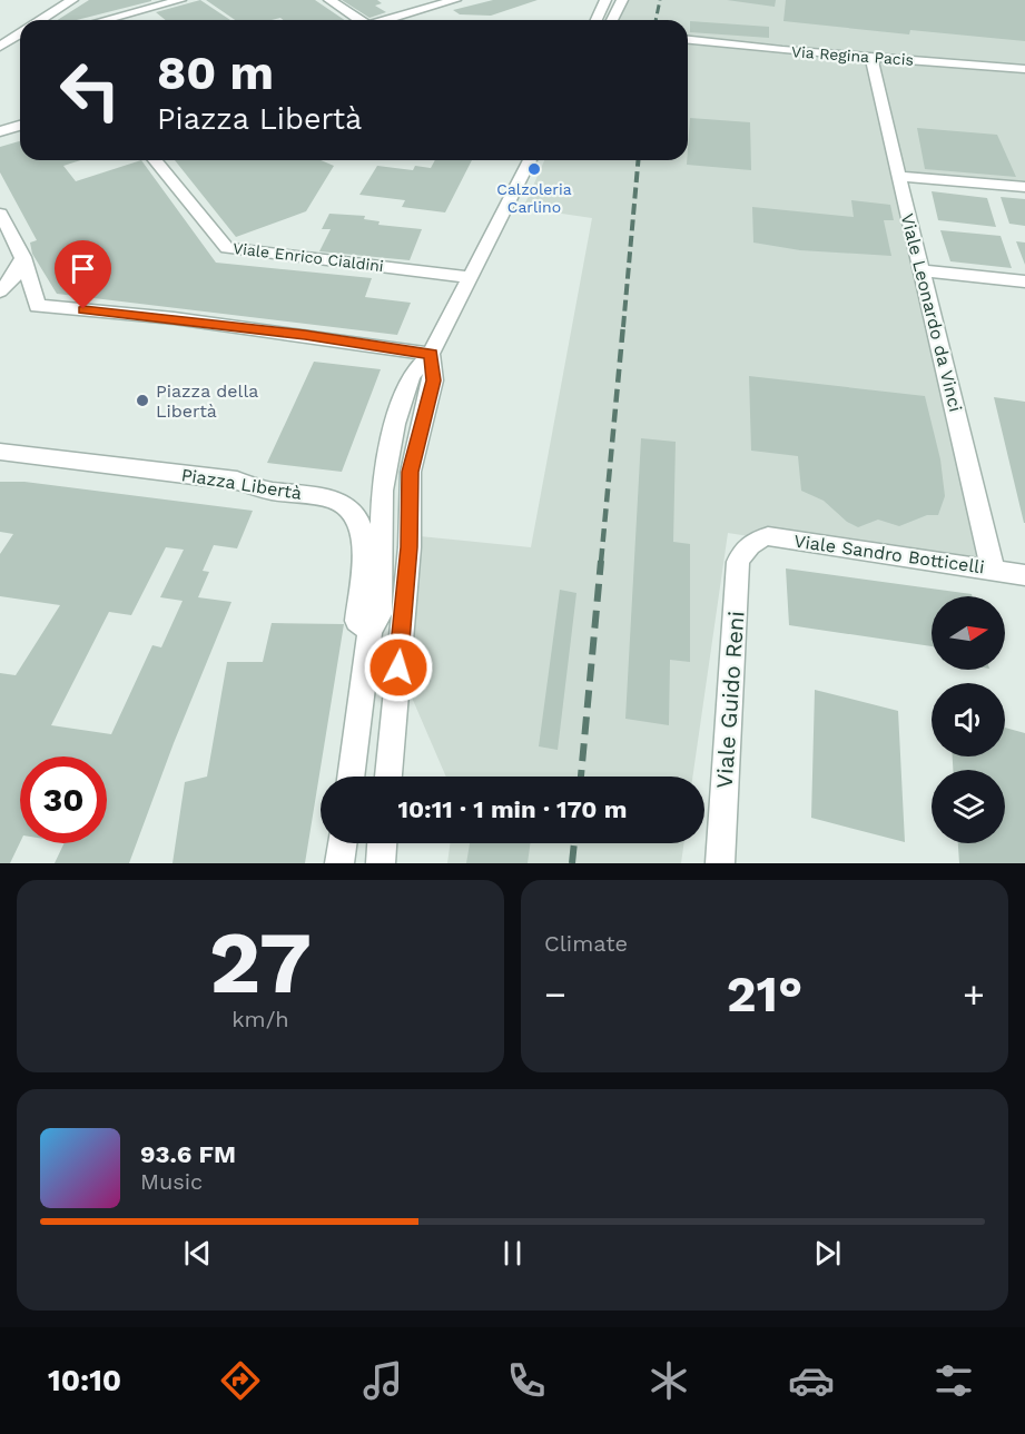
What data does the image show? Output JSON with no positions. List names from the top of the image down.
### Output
{
  "streets": {
    "street": [
      "Via Regina Pacis",
      "Viale Enrico Cialdini",
      "Viale Leonardo da Vinci",
      "Piazza Libertà",
      "Viale Sandro Botticelli",
      "Viale Guido Reni"
    ]
  },
  "crossings": [
    ["Via Regina Pacis", "Viale Leonardo da Vinci"],
    ["Viale Leonardo da Vinci", "Viale Sandro Botticelli"],
    ["Viale Sandro Botticelli", "Viale Guido Reni"]
  ],
  "places": ["Calzoleria Carlino", "Piazza della Libertà"],
  "north": "right",
  "page": {
    "turn": ["80 m", "Piazza Libertà"],
    "limit": "30",
    "trip": "10:11 · 1 min · 170 m",
    "tile": [
      ["27", "km/h"],
      "Climate"
    ],
    "heat": ["−", "21°", "+"],
    "song": ["93.6 FM", "Music"],
    "tabs": "10:10"
  }
}
